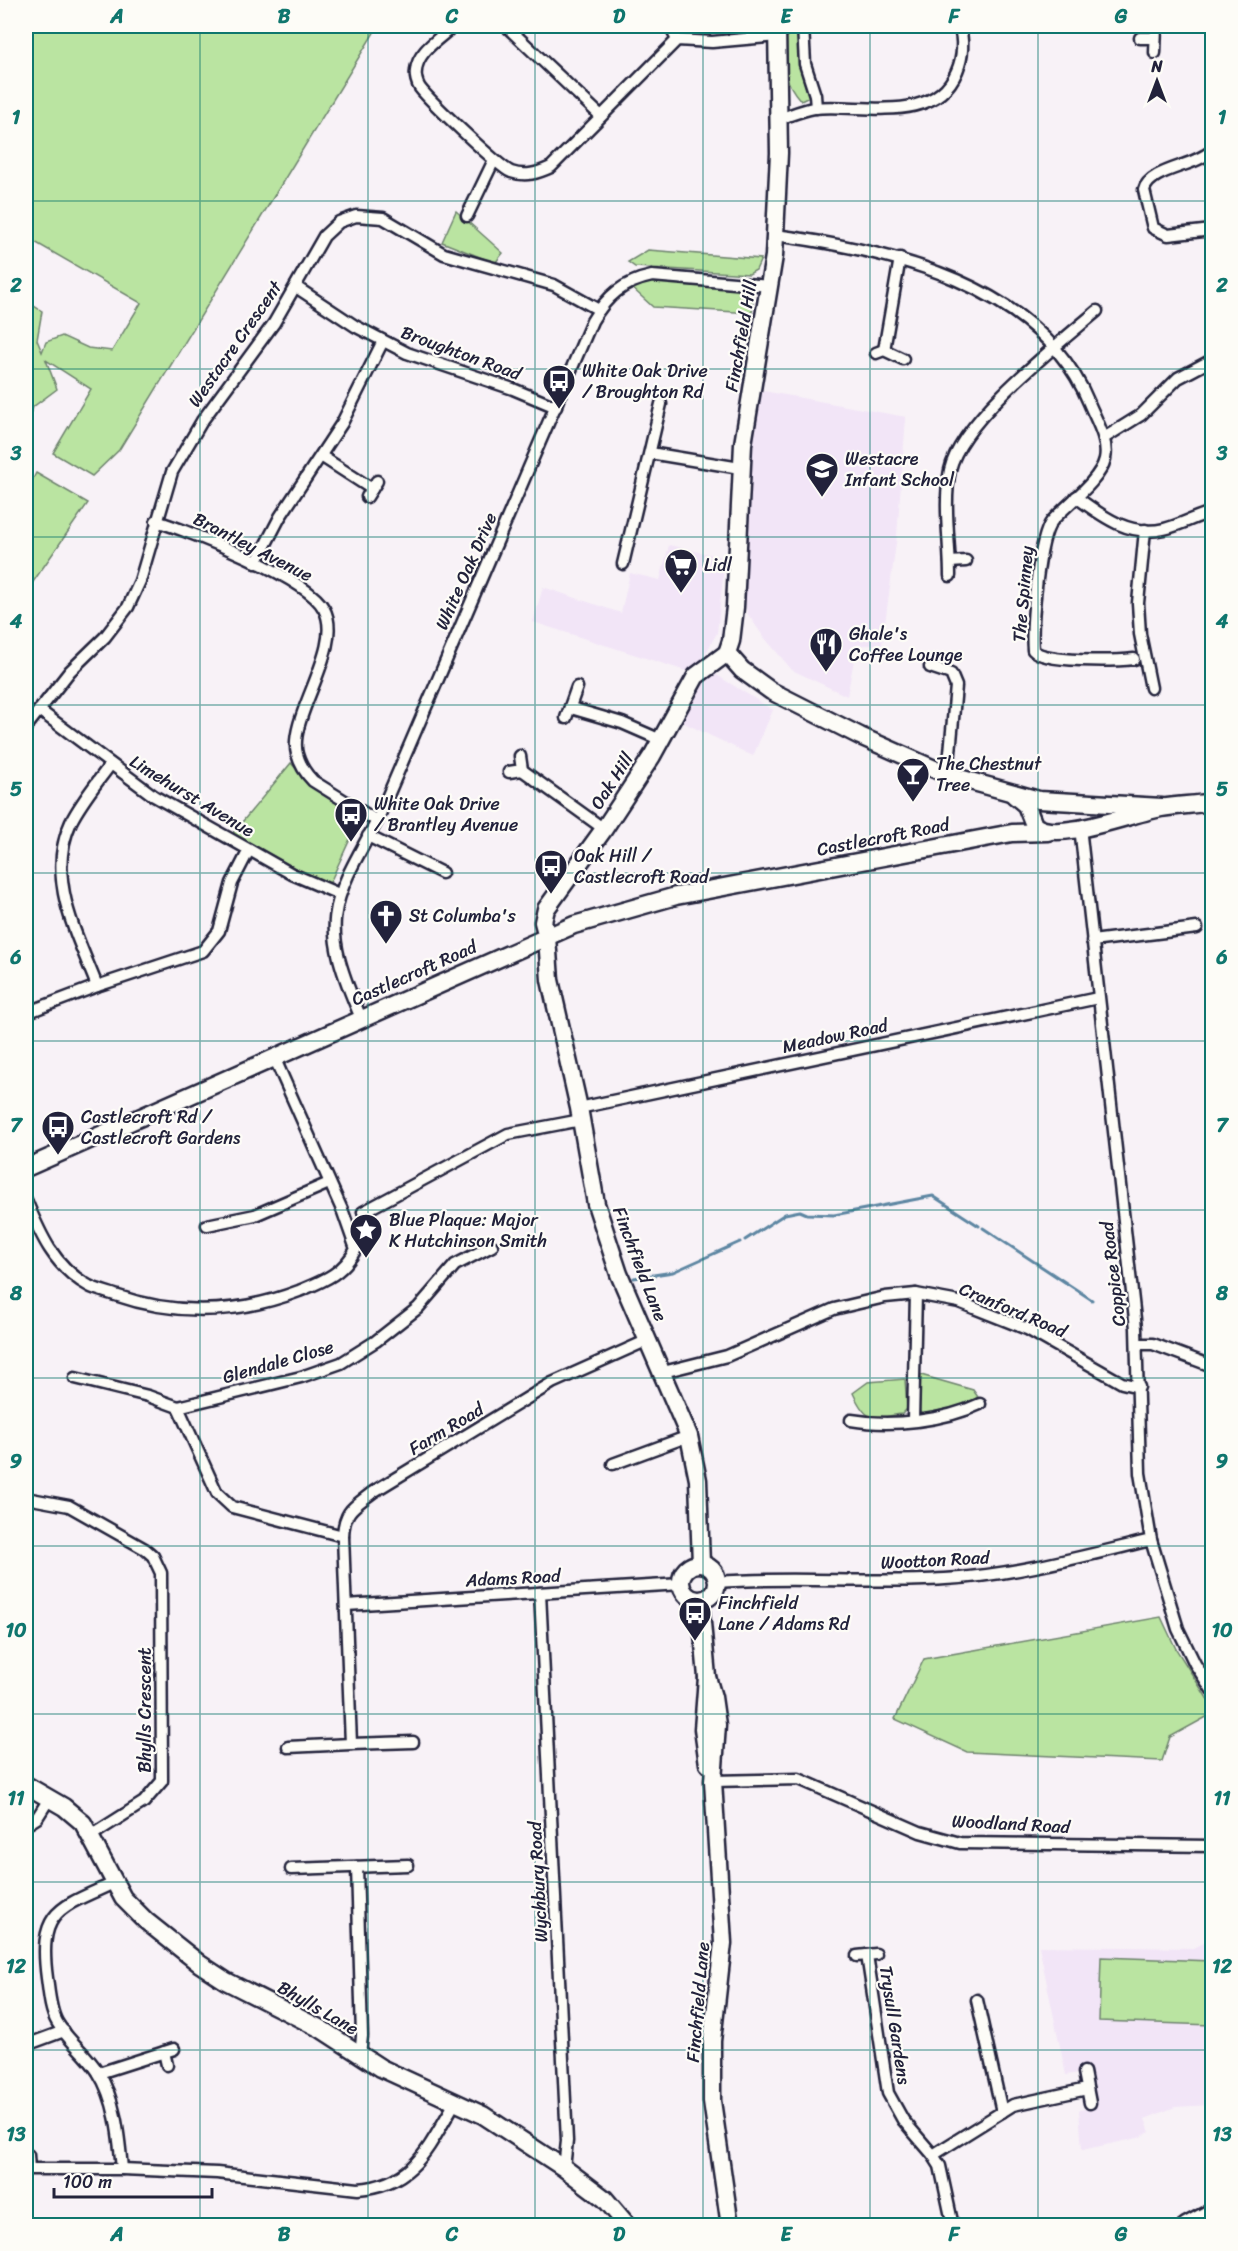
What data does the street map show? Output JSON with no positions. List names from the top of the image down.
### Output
{
  "streets": {
    "street": [
      "Finchfield Hill",
      "Westacre Crescent",
      "Broughton Road",
      "Brantley Avenue",
      "White Oak Drive",
      "The Spinney",
      "Oak Hill",
      "Limehurst Avenue",
      "Castlecroft Road",
      "Meadow Road",
      "Finchfield Lane",
      "Coppice Road",
      "Cranford Road",
      "Glendale Close",
      "Farm Road",
      "Wootton Road",
      "Adams Road",
      "Bhylls Crescent",
      "Woodland Road",
      "Wychbury Road",
      "Bhylls Lane",
      "Trysull Gardens"
    ]
  },
  "crossings": [
    ["Finchfield Hill", "White Oak Drive"],
    ["Finchfield Hill", "The Spinney"],
    ["Finchfield Hill", "Oak Hill"],
    ["Westacre Crescent", "Broughton Road"],
    ["Westacre Crescent", "Brantley Avenue"],
    ["Westacre Crescent", "White Oak Drive"],
    ["Westacre Crescent", "Limehurst Avenue"],
    ["Broughton Road", "White Oak Drive"],
    ["Brantley Avenue", "White Oak Drive"],
    ["White Oak Drive", "Limehurst Avenue"],
    ["White Oak Drive", "Castlecroft Road"],
    ["Oak Hill", "Castlecroft Road"],
    ["Oak Hill", "Finchfield Lane"],
    ["Castlecroft Road", "Finchfield Lane"],
    ["Castlecroft Road", "Coppice Road"],
    ["Meadow Road", "Finchfield Lane"],
    ["Meadow Road", "Coppice Road"],
    ["Finchfield Lane", "Cranford Road"],
    ["Finchfield Lane", "Farm Road"],
    ["Finchfield Lane", "Wootton Road"],
    ["Finchfield Lane", "Adams Road"],
    ["Finchfield Lane", "Woodland Road"],
    ["Coppice Road", "Cranford Road"],
    ["Coppice Road", "Wootton Road"],
    ["Farm Road", "Adams Road"],
    ["Wootton Road", "Adams Road"],
    ["Adams Road", "Wychbury Road"],
    ["Bhylls Crescent", "Bhylls Lane"],
    ["Wychbury Road", "Bhylls Lane"]
  ],
  "places": {
    "bus stop": [
      "White Oak Drive / Broughton Rd",
      "White Oak Drive / Brantley Avenue",
      "Oak Hill / Castlecroft Road",
      "Castlecroft Rd / Castlecroft Gardens",
      "Finchfield Lane / Adams Rd"
    ],
    "school or university": ["Westacre Infant School"],
    "supermarket": ["Lidl"],
    "restaurant": ["Ghale's Coffee Lounge"],
    "bar": ["The Chestnut Tree"],
    "church": ["St Columba's"],
    "place": ["Blue Plaque: Major K Hutchinson Smith"]
  },
  "scale_bar": "100 m",
  "north": "top",
  "grid": {
    "columns": [
      "A",
      "B",
      "C",
      "D",
      "E",
      "F",
      "G"
    ],
    "rows": [
      "1",
      "2",
      "3",
      "4",
      "5",
      "6",
      "7",
      "8",
      "9",
      "10",
      "11",
      "12",
      "13"
    ]
  }
}
